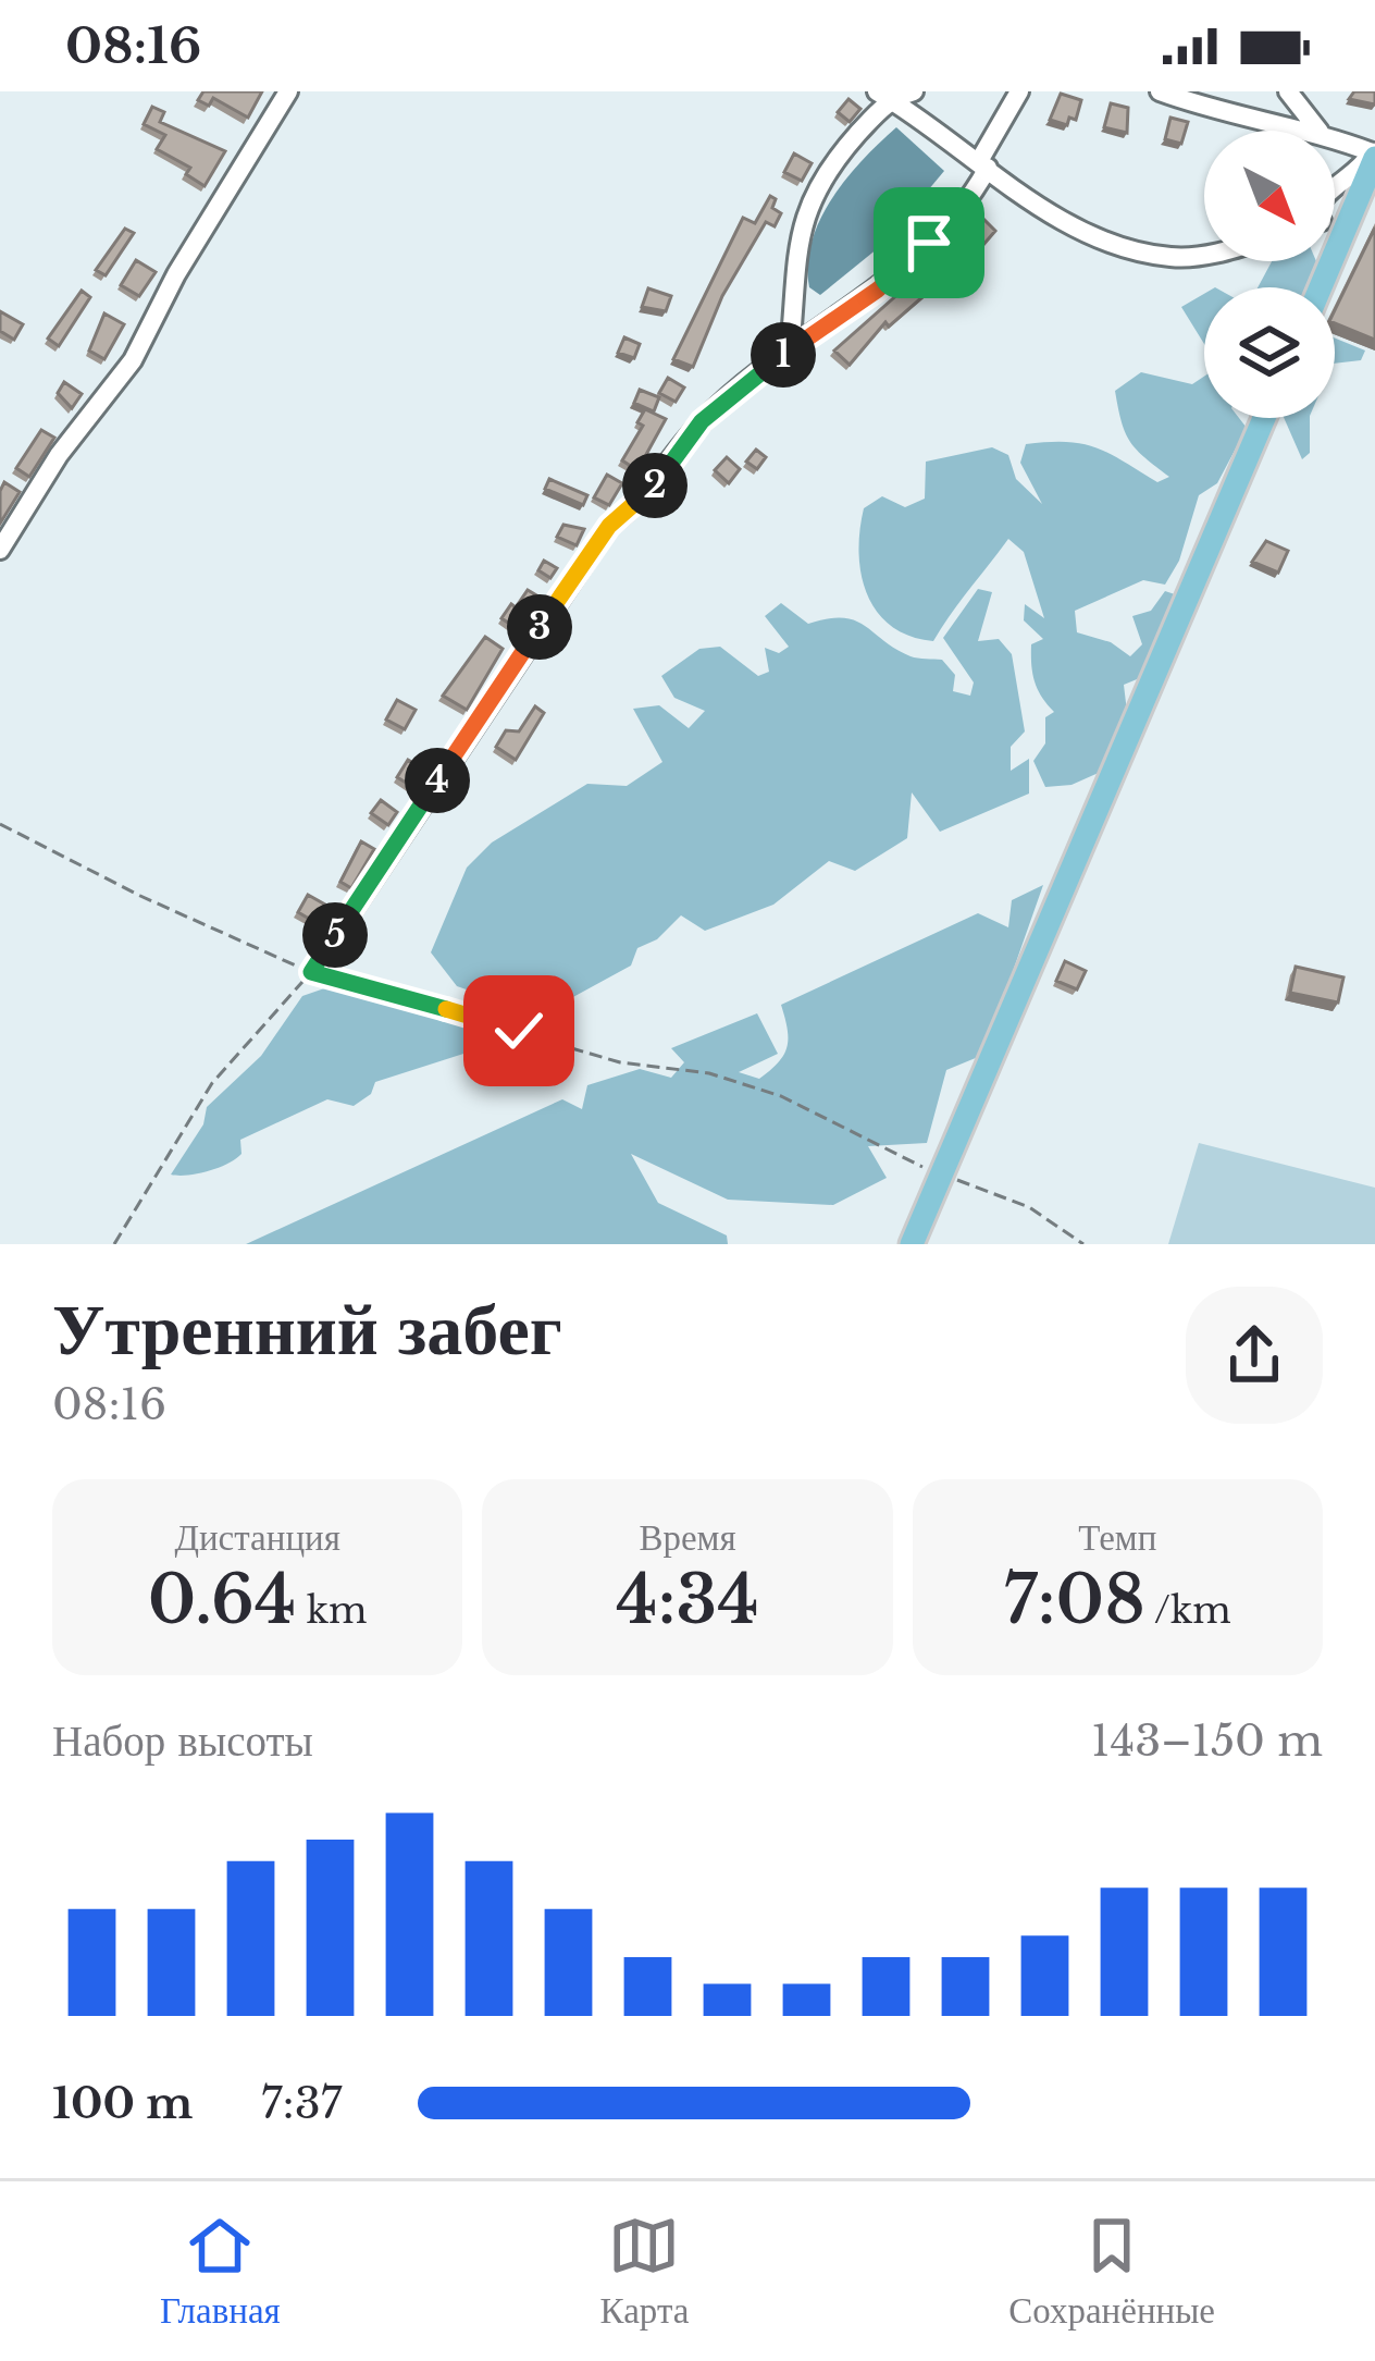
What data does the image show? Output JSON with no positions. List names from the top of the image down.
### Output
{
  "north": "bottom right",
  "page": {
    "status": "08:16",
    "pins": [
      "1",
      "2",
      "3",
      "4",
      "5"
    ],
    "heading": ["Утренний забег", "08:16"],
    "stats": [
      ["Дистанция", "0.64 km"],
      ["Время", "4:34"],
      ["Темп", "7:08 /km"]
    ],
    "chart": ["Набор высоты", "143–150 m"],
    "list": [
      {
        "name": "100 m",
        "note": "7:37"
      }
    ],
    "tabs": ["Главная", "Карта", "Сохранённые"]
  }
}
